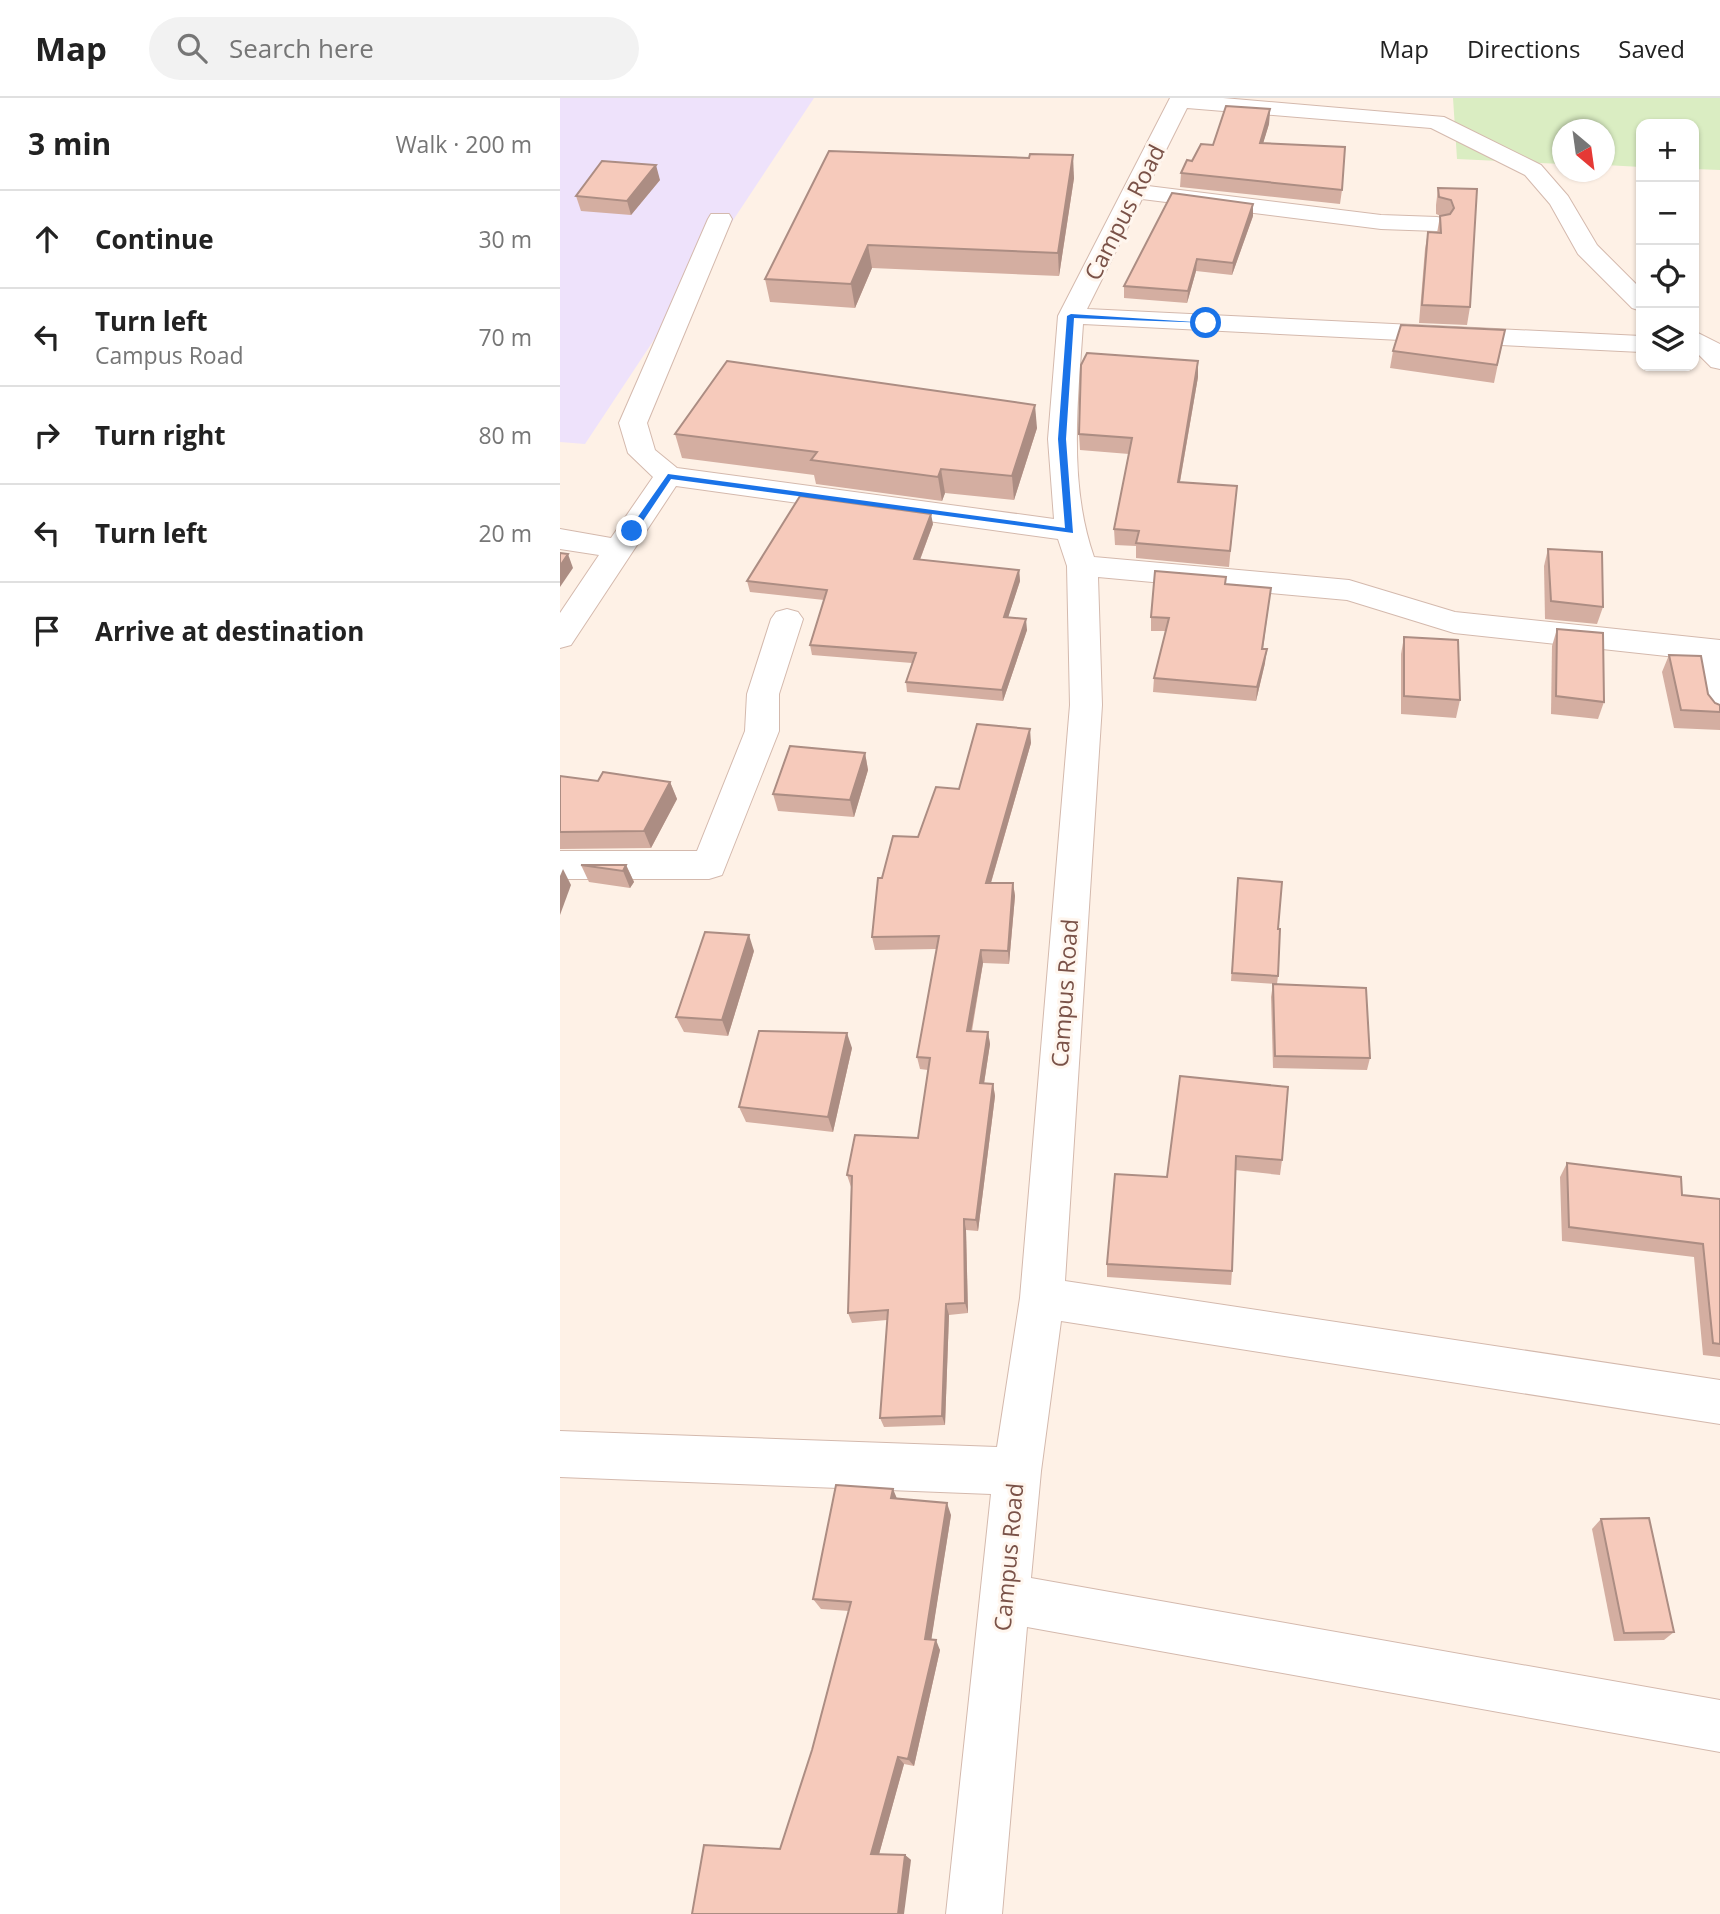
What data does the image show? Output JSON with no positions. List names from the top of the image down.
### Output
{
  "streets": {
    "street": ["Campus Road"]
  },
  "north": "bottom right",
  "page": {
    "header": "Map",
    "search": "Search here",
    "nav": ["Map", "Directions", "Saved"],
    "heading": ["3 min", "Walk · 200 m"],
    "map_buttons": ["+", "−"],
    "list": [
      ["Continue", "30 m"],
      ["Turn left", "Campus Road", "70 m"],
      ["Turn right", "80 m"],
      ["Turn left", "20 m"],
      "Arrive at destination"
    ]
  }
}
